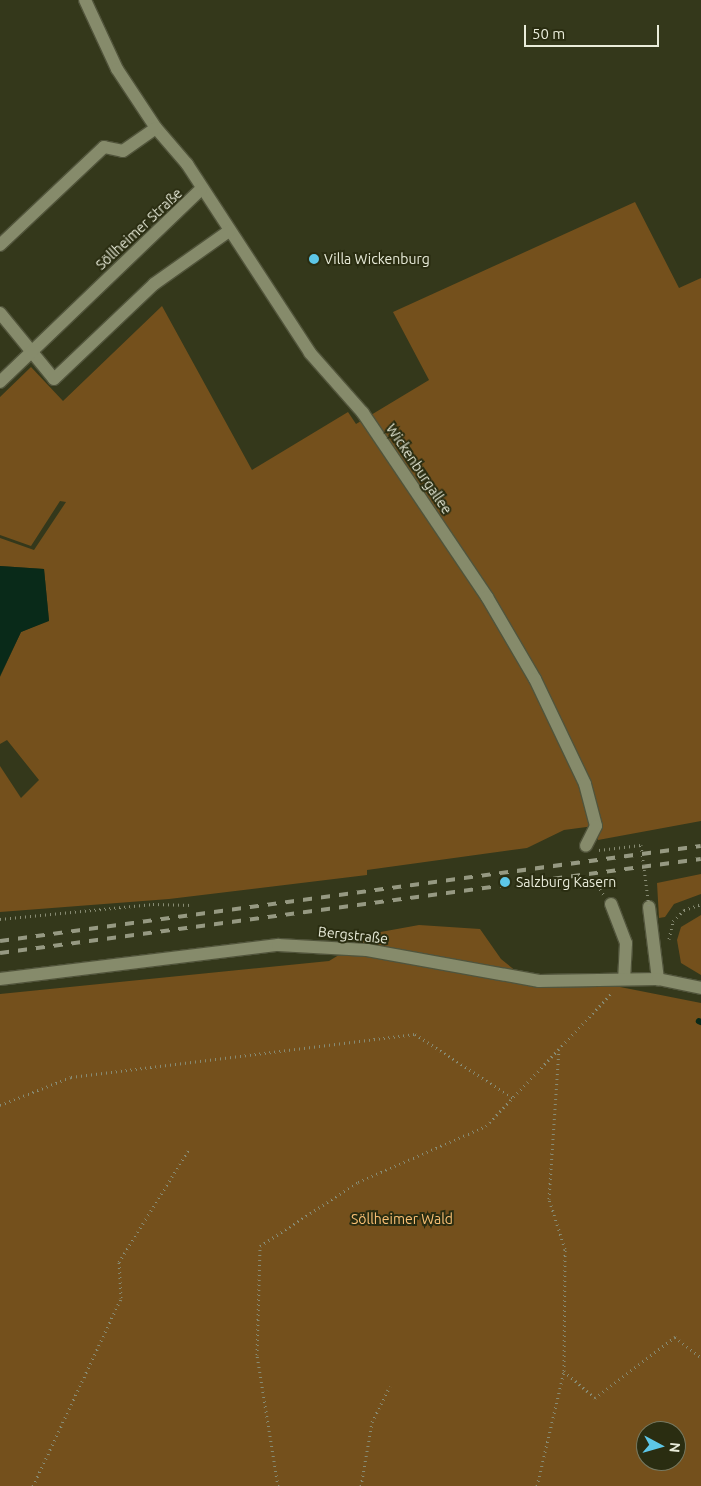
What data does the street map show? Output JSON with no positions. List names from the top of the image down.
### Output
{
  "streets": {
    "street": ["Söllheimer Straße", "Wickenburgallee", "Bergstraße"]
  },
  "crossings": [
    ["Söllheimer Straße", "Wickenburgallee"]
  ],
  "parks": ["Söllheimer Wald"],
  "places": ["Villa Wickenburg", "Salzburg Kasern"],
  "scale_bar": "50 m",
  "north": "right"
}
